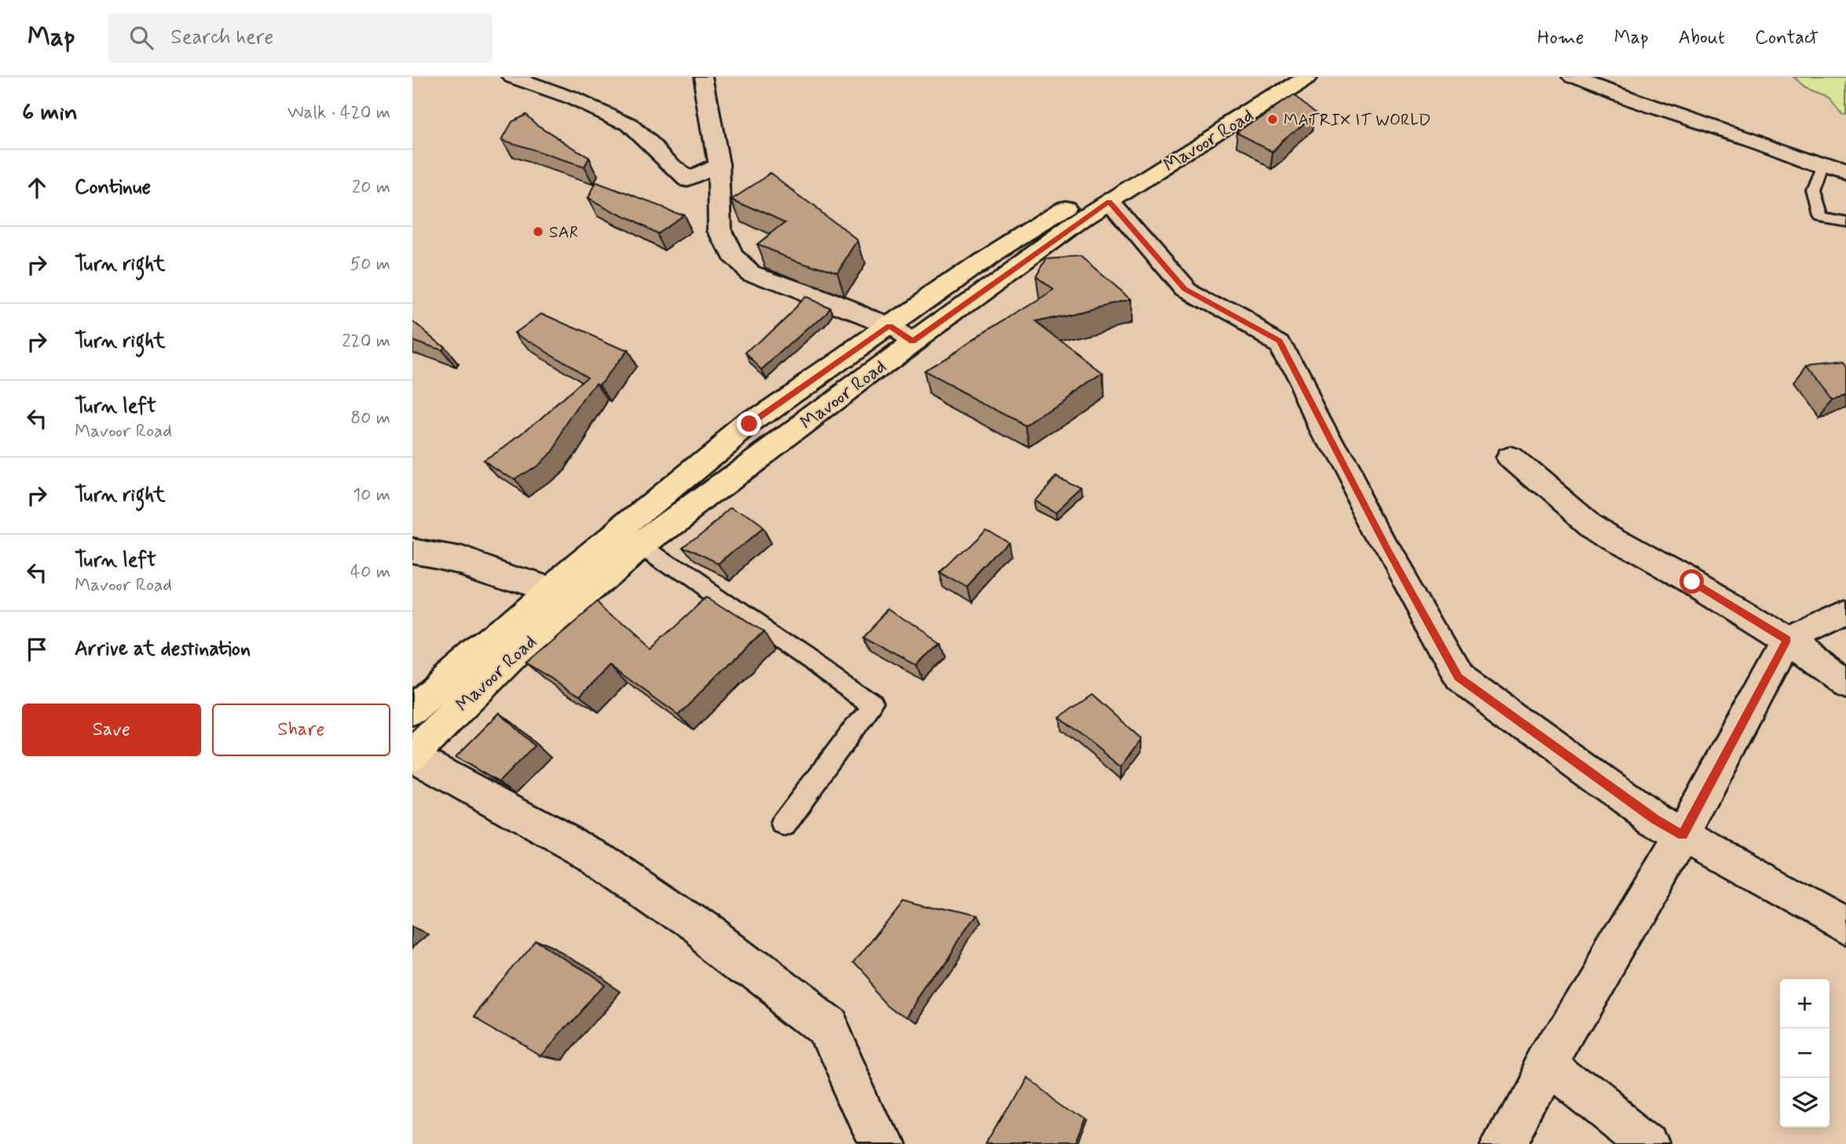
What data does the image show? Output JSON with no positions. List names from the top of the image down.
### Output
{
  "streets": {
    "main road": ["Mavoor Road"]
  },
  "places": ["MATRIX IT WORLD", "SAR"],
  "page": {
    "header": "Map",
    "search": "Search here",
    "nav": [
      "Home",
      "Map",
      "About",
      "Contact"
    ],
    "heading": ["6 min", "Walk · 420 m"],
    "list": [
      ["Continue", "20 m"],
      ["Turn right", "50 m"],
      ["Turn right", "220 m"],
      ["Turn left", "Mavoor Road", "80 m"],
      ["Turn right", "10 m"],
      ["Turn left", "Mavoor Road", "40 m"],
      "Arrive at destination"
    ],
    "buttons": ["Save", "Share"],
    "map_buttons": ["+", "−"]
  }
}
